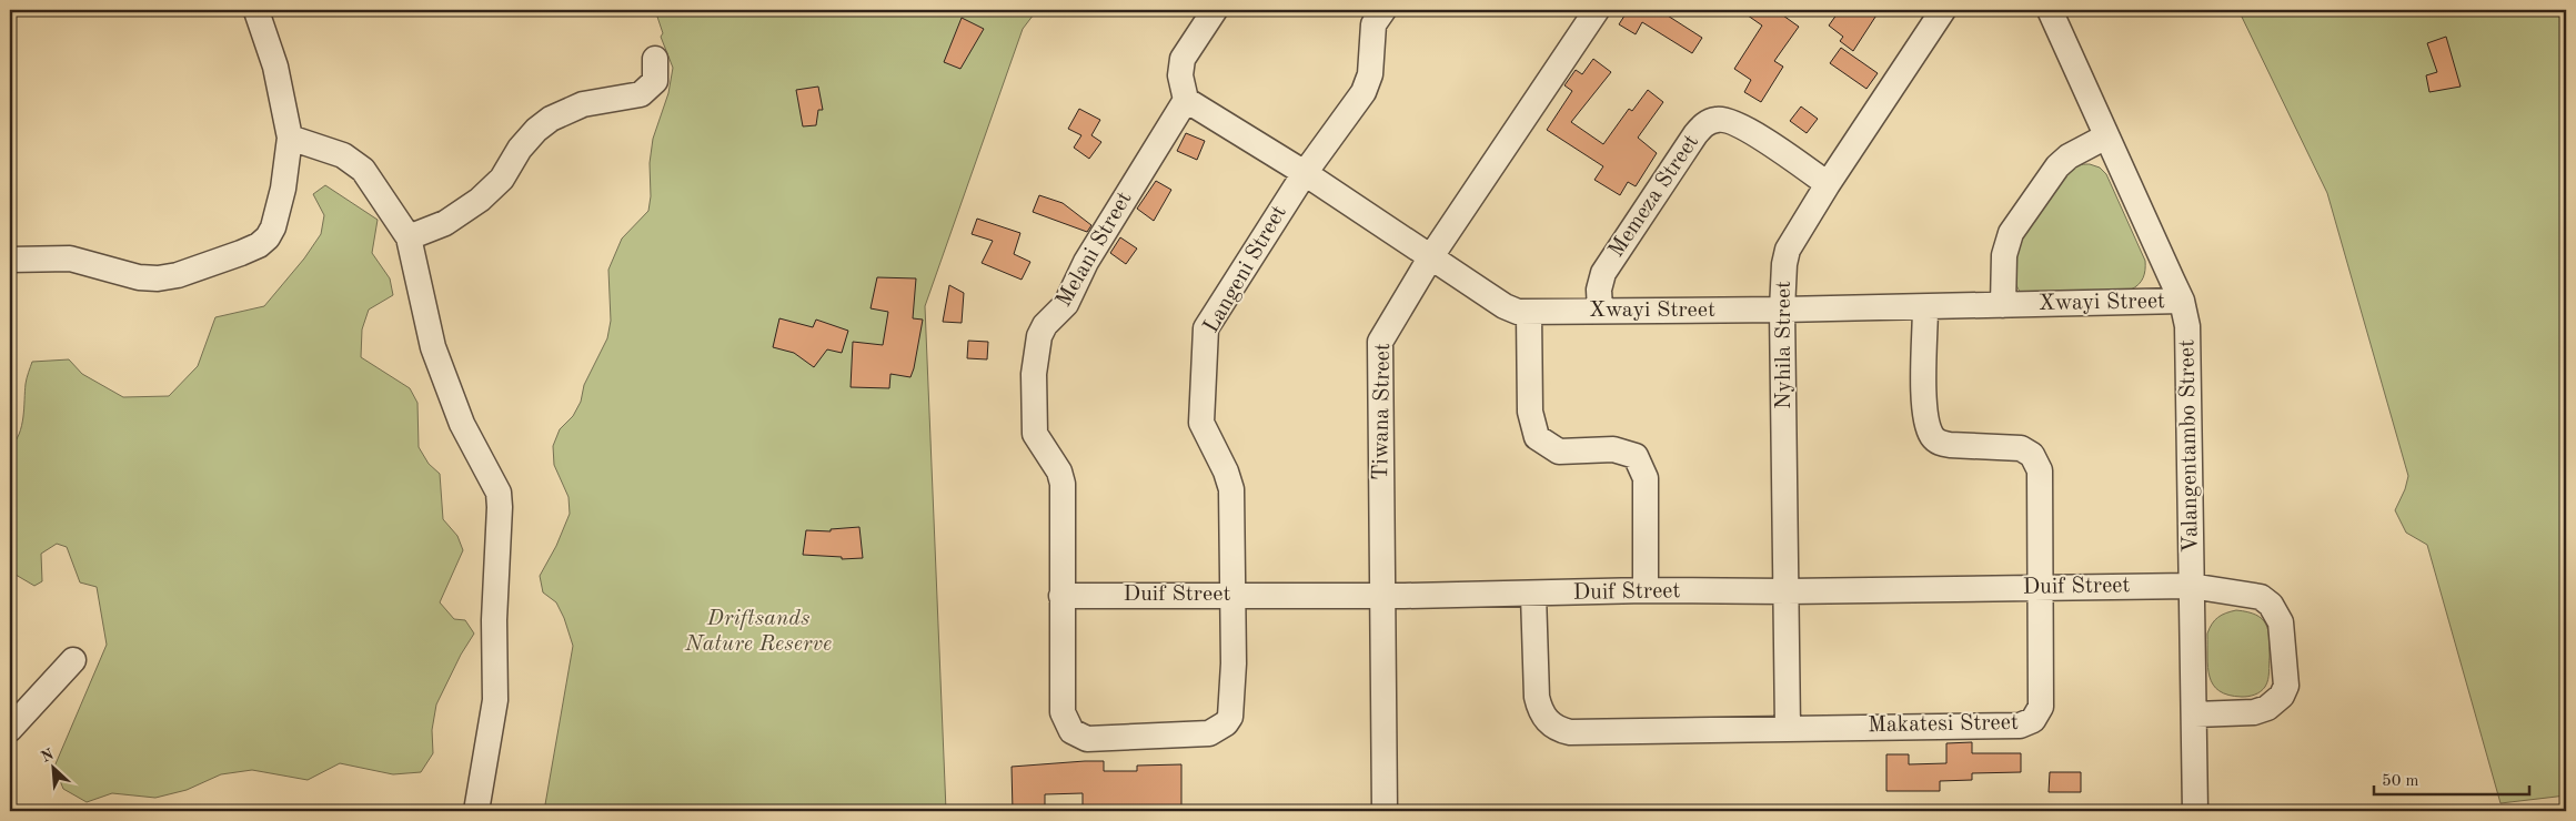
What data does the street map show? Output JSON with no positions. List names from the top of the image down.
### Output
{
  "streets": {
    "street": [
      "Memeza Street",
      "Melani Street",
      "Langeni Street",
      "Xwayi Street",
      "Nyhila Street",
      "Tiwana Street",
      "Valangentambo Street",
      "Duif Street",
      "Makatesi Street"
    ]
  },
  "crossings": [
    ["Memeza Street", "Xwayi Street"],
    ["Memeza Street", "Nyhila Street"],
    ["Melani Street", "Langeni Street"],
    ["Melani Street", "Xwayi Street"],
    ["Melani Street", "Duif Street"],
    ["Langeni Street", "Xwayi Street"],
    ["Langeni Street", "Duif Street"],
    ["Xwayi Street", "Nyhila Street"],
    ["Xwayi Street", "Tiwana Street"],
    ["Xwayi Street", "Valangentambo Street"],
    ["Xwayi Street", "Makatesi Street"],
    ["Nyhila Street", "Duif Street"],
    ["Nyhila Street", "Makatesi Street"],
    ["Tiwana Street", "Duif Street"],
    ["Valangentambo Street", "Duif Street"],
    ["Duif Street", "Makatesi Street"]
  ],
  "parks": ["Driftsands Nature Reserve"],
  "scale_bar": "50 m",
  "north": "top left"
}
